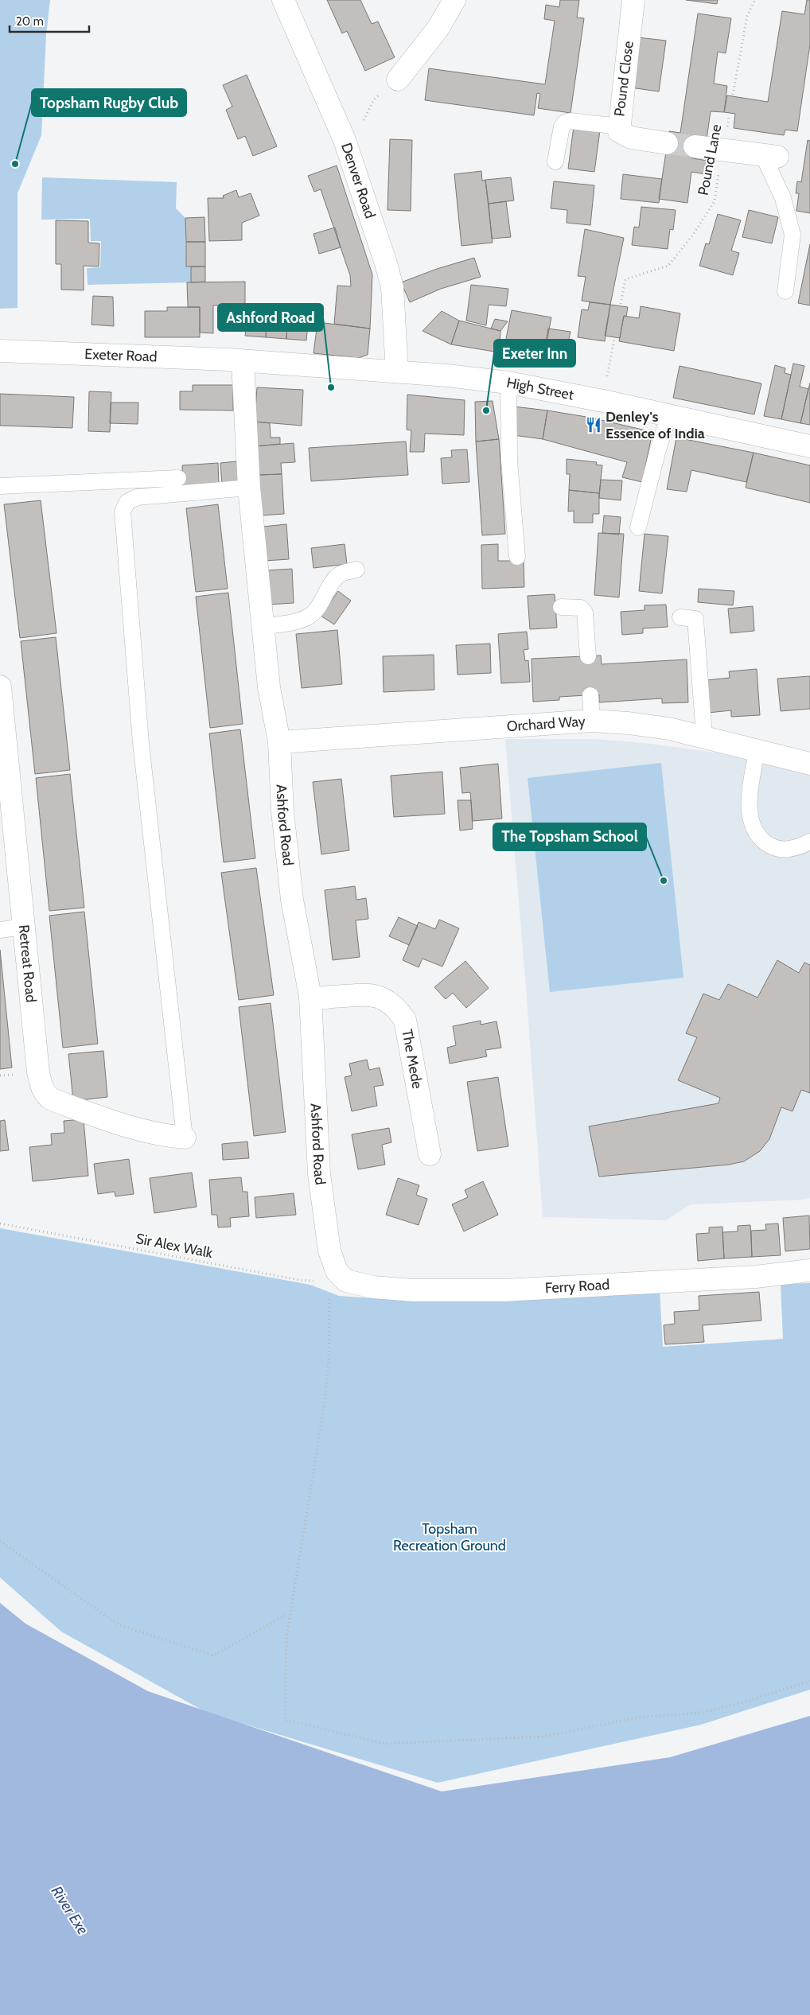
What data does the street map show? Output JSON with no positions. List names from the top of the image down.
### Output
{
  "streets": {
    "street": [
      "Pound Close",
      "Denver Road",
      "Exeter Road",
      "High Street",
      "Orchard Way",
      "Ashford Road",
      "Retreat Road",
      "The Mede",
      "Ferry Road"
    ],
    "path": ["Pound Lane", "Sir Alex Walk"]
  },
  "crossings": [
    ["Denver Road", "High Street"],
    ["Exeter Road", "High Street"],
    ["Exeter Road", "Ashford Road"],
    ["High Street", "Ashford Road"],
    ["Orchard Way", "Ashford Road"],
    ["Ashford Road", "The Mede"],
    ["Ashford Road", "Sir Alex Walk"],
    ["Ashford Road", "Ferry Road"],
    ["Sir Alex Walk", "Ferry Road"]
  ],
  "water": ["River Exe"],
  "parks": ["Topsham Recreation Ground"],
  "places": {
    "other": [
      "Topsham Rugby Club",
      "Ashford Road",
      "Exeter Inn",
      "The Topsham School"
    ],
    "restaurant": ["Denley's Essence of India"]
  },
  "scale_bar": "20 m"
}
